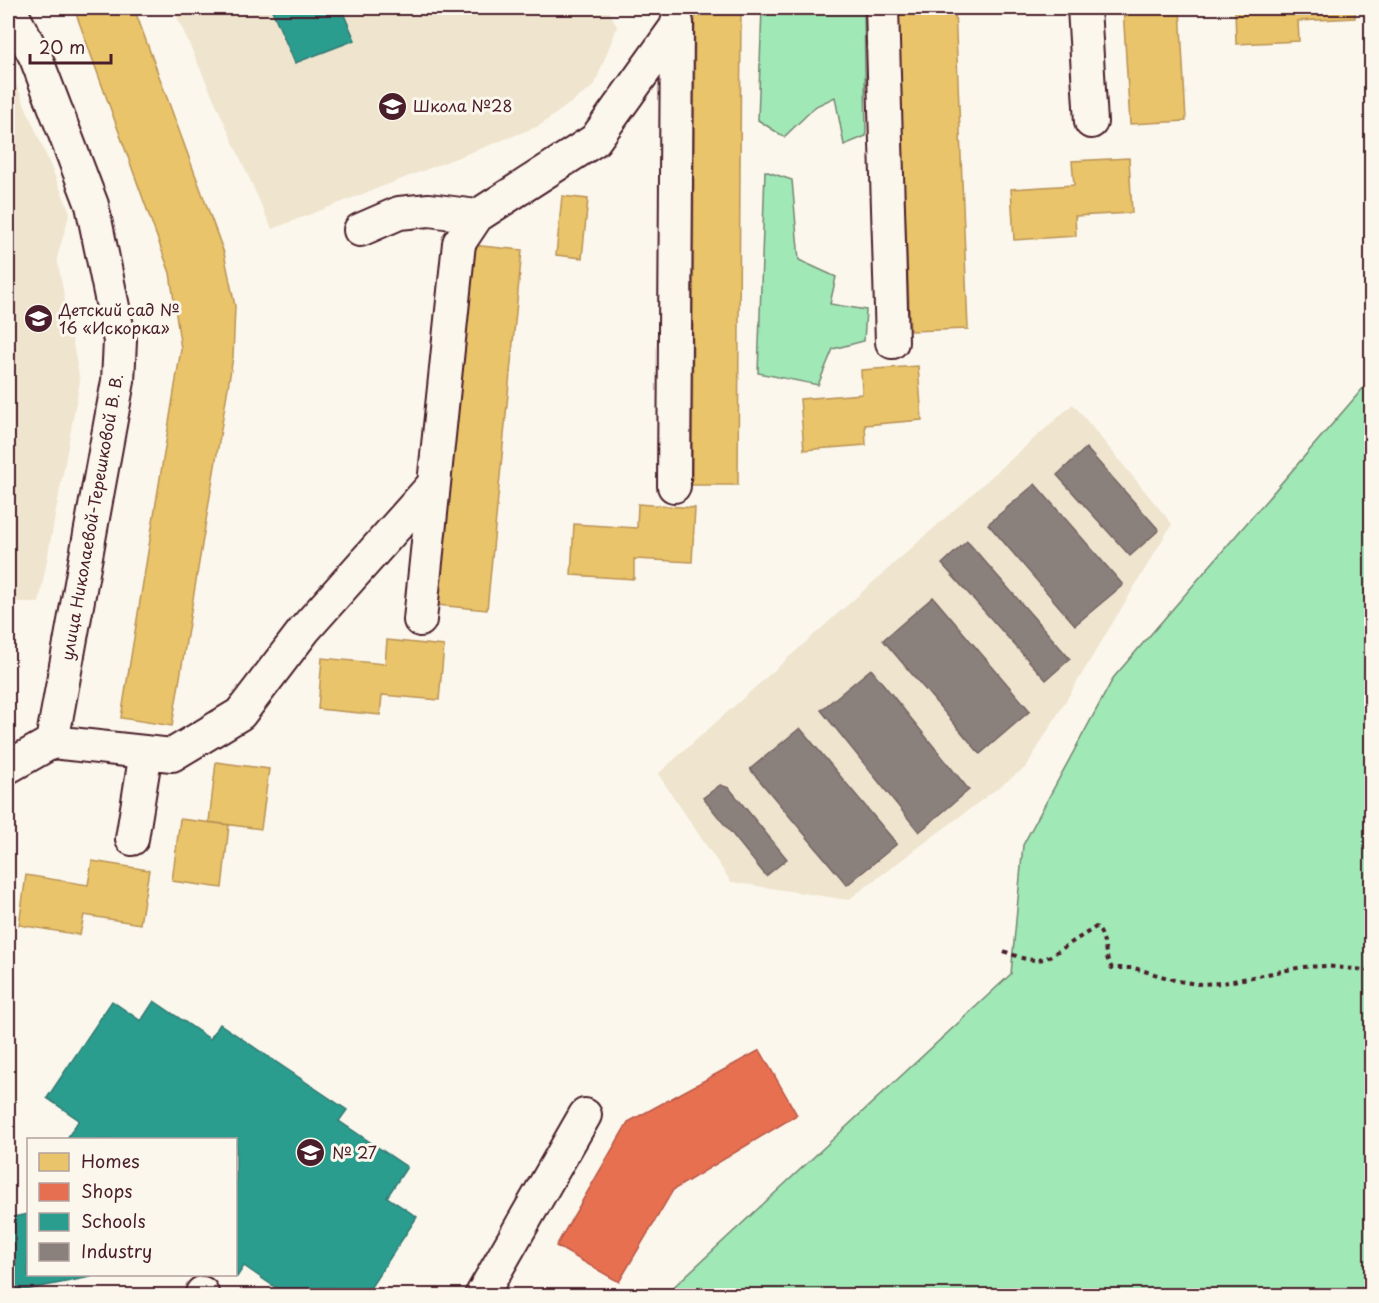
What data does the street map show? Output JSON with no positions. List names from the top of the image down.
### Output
{
  "streets": {
    "street": ["улица Николаевой-Терешковой В. В."]
  },
  "places": {
    "school or university": ["Школа №28", "Детский сад № 16 «Искорка»", "№ 27"]
  },
  "legend": [
    "Homes",
    "Shops",
    "Schools",
    "Industry"
  ],
  "scale_bar": "20 m"
}
